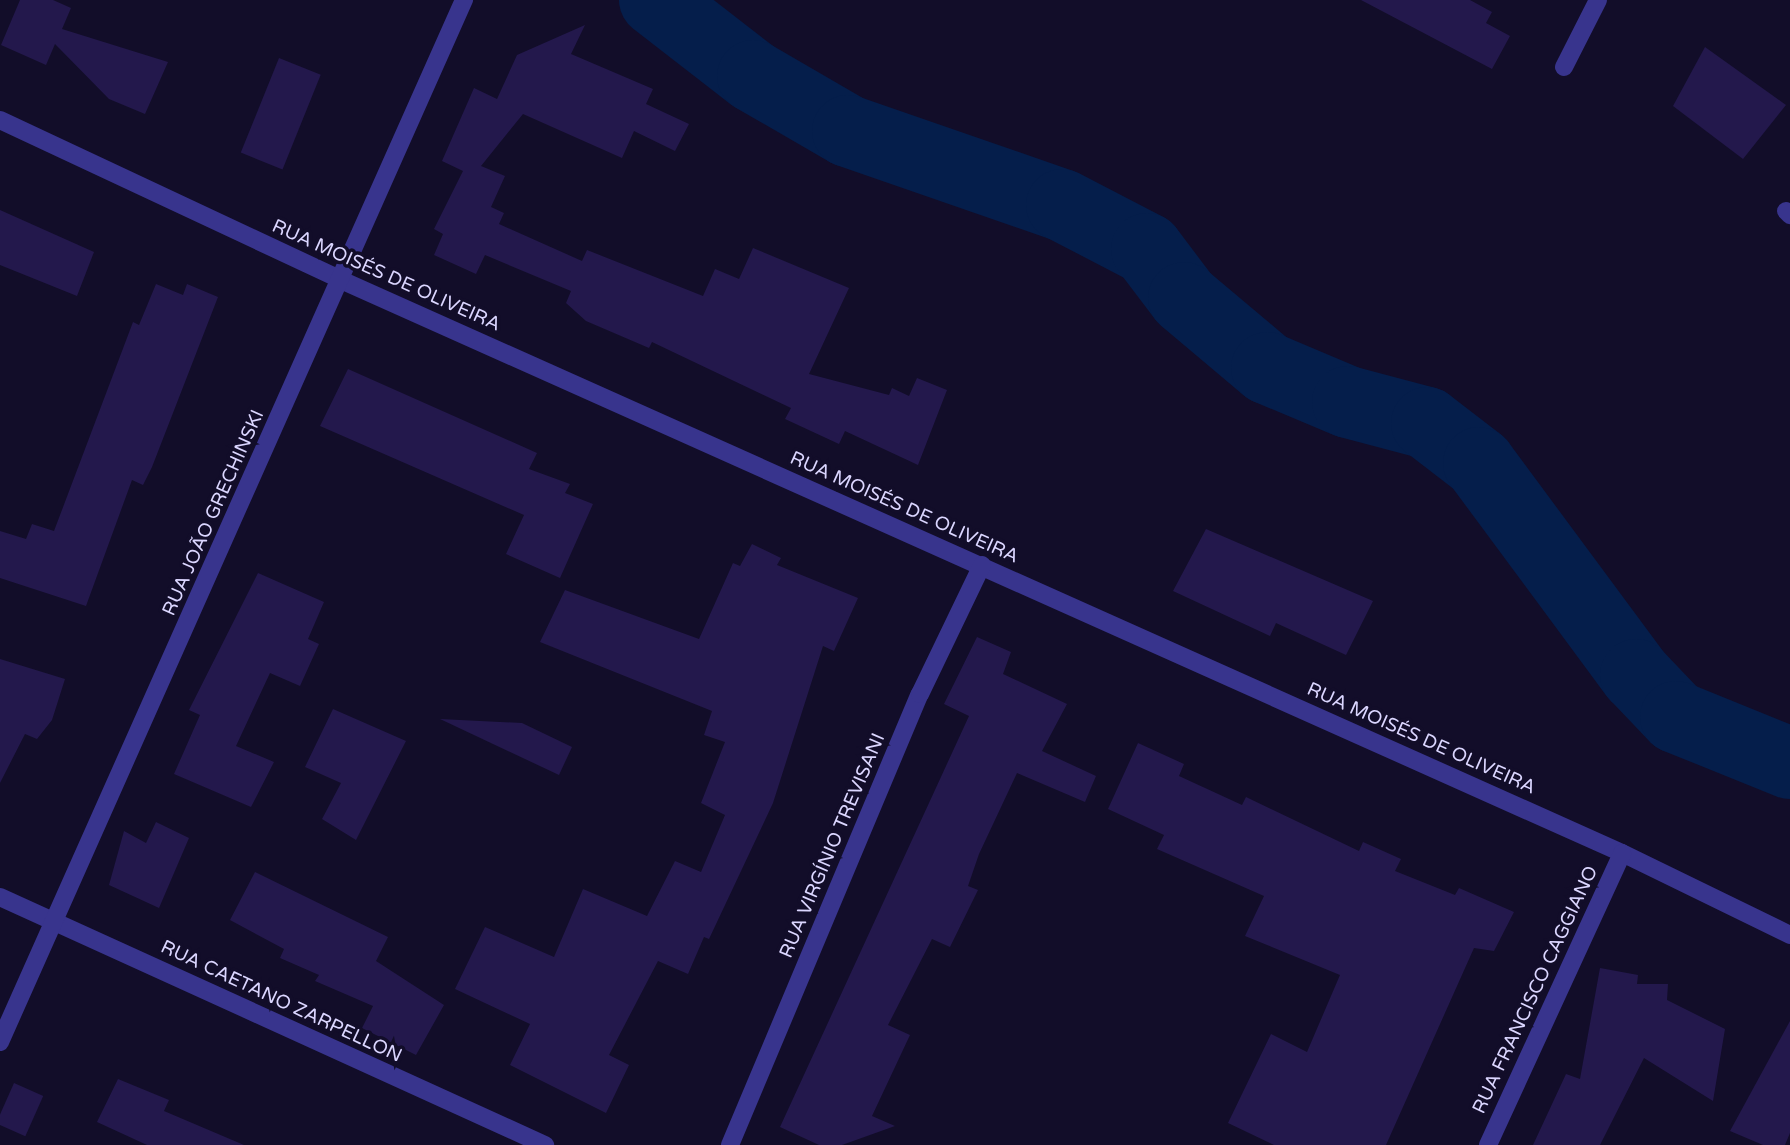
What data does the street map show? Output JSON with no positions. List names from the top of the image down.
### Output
{
  "streets": {
    "street": [
      "RUA MOISÉS DE OLIVEIRA",
      "RUA JOÃO GRECHINSKI",
      "RUA VIRGÍNIO TREVISANI",
      "RUA FRANCISCO CAGGIANO",
      "RUA CAETANO ZARPELLON"
    ]
  },
  "crossings": [
    ["RUA MOISÉS DE OLIVEIRA", "RUA JOÃO GRECHINSKI"],
    ["RUA MOISÉS DE OLIVEIRA", "RUA VIRGÍNIO TREVISANI"],
    ["RUA MOISÉS DE OLIVEIRA", "RUA FRANCISCO CAGGIANO"],
    ["RUA JOÃO GRECHINSKI", "RUA CAETANO ZARPELLON"]
  ]
}
